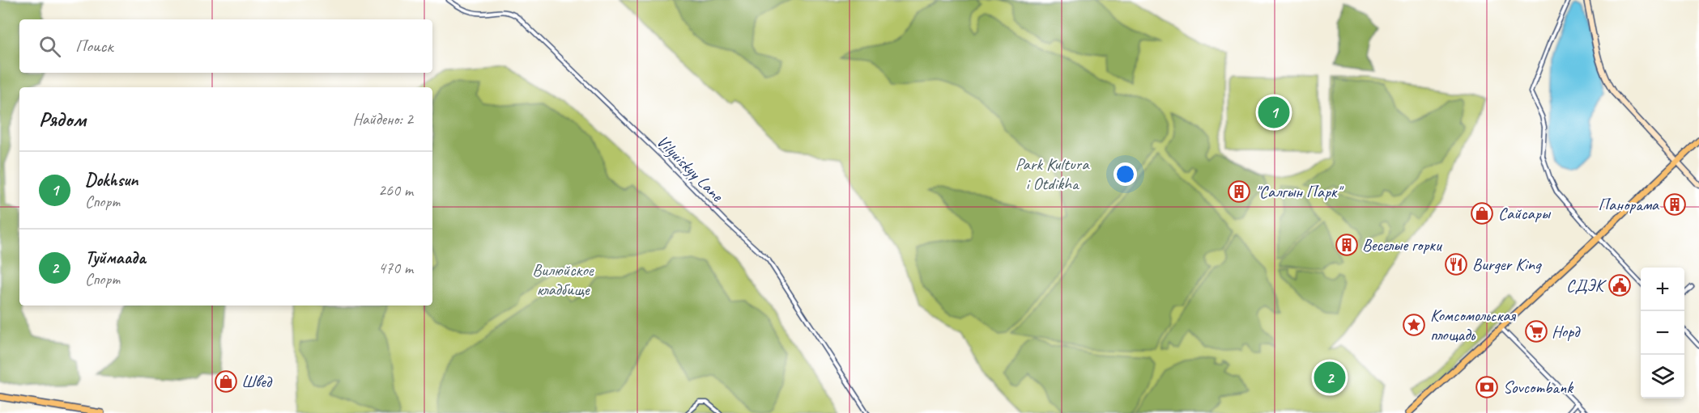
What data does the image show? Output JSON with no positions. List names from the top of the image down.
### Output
{
  "streets": {
    "street": ["Vilyuiskyy Lane"]
  },
  "parks": ["Park Kultura i Otdikha", "Вилюйское кладбище"],
  "places": {
    "building": ["\"Салгын Парк\"", "Панорама", "Веселые горки"],
    "shop": ["Сайсары", "Швед"],
    "restaurant": ["Burger King"],
    "public building": ["СДЭК"],
    "place": ["Комсомольская площадь"],
    "supermarket": ["Норд"],
    "bank": ["Sovcombank"]
  },
  "page": {
    "search": "Поиск",
    "heading": ["Рядом", "Найдено: 2"],
    "pins": ["1", "2"],
    "list": [
      {
        "mark": "1",
        "name": "Dokhsun",
        "note": "Спорт",
        "value": "260 m"
      },
      {
        "mark": "2",
        "name": "Туймаада",
        "note": "Спорт",
        "value": "470 m"
      }
    ],
    "map_buttons": ["+", "−"]
  }
}
